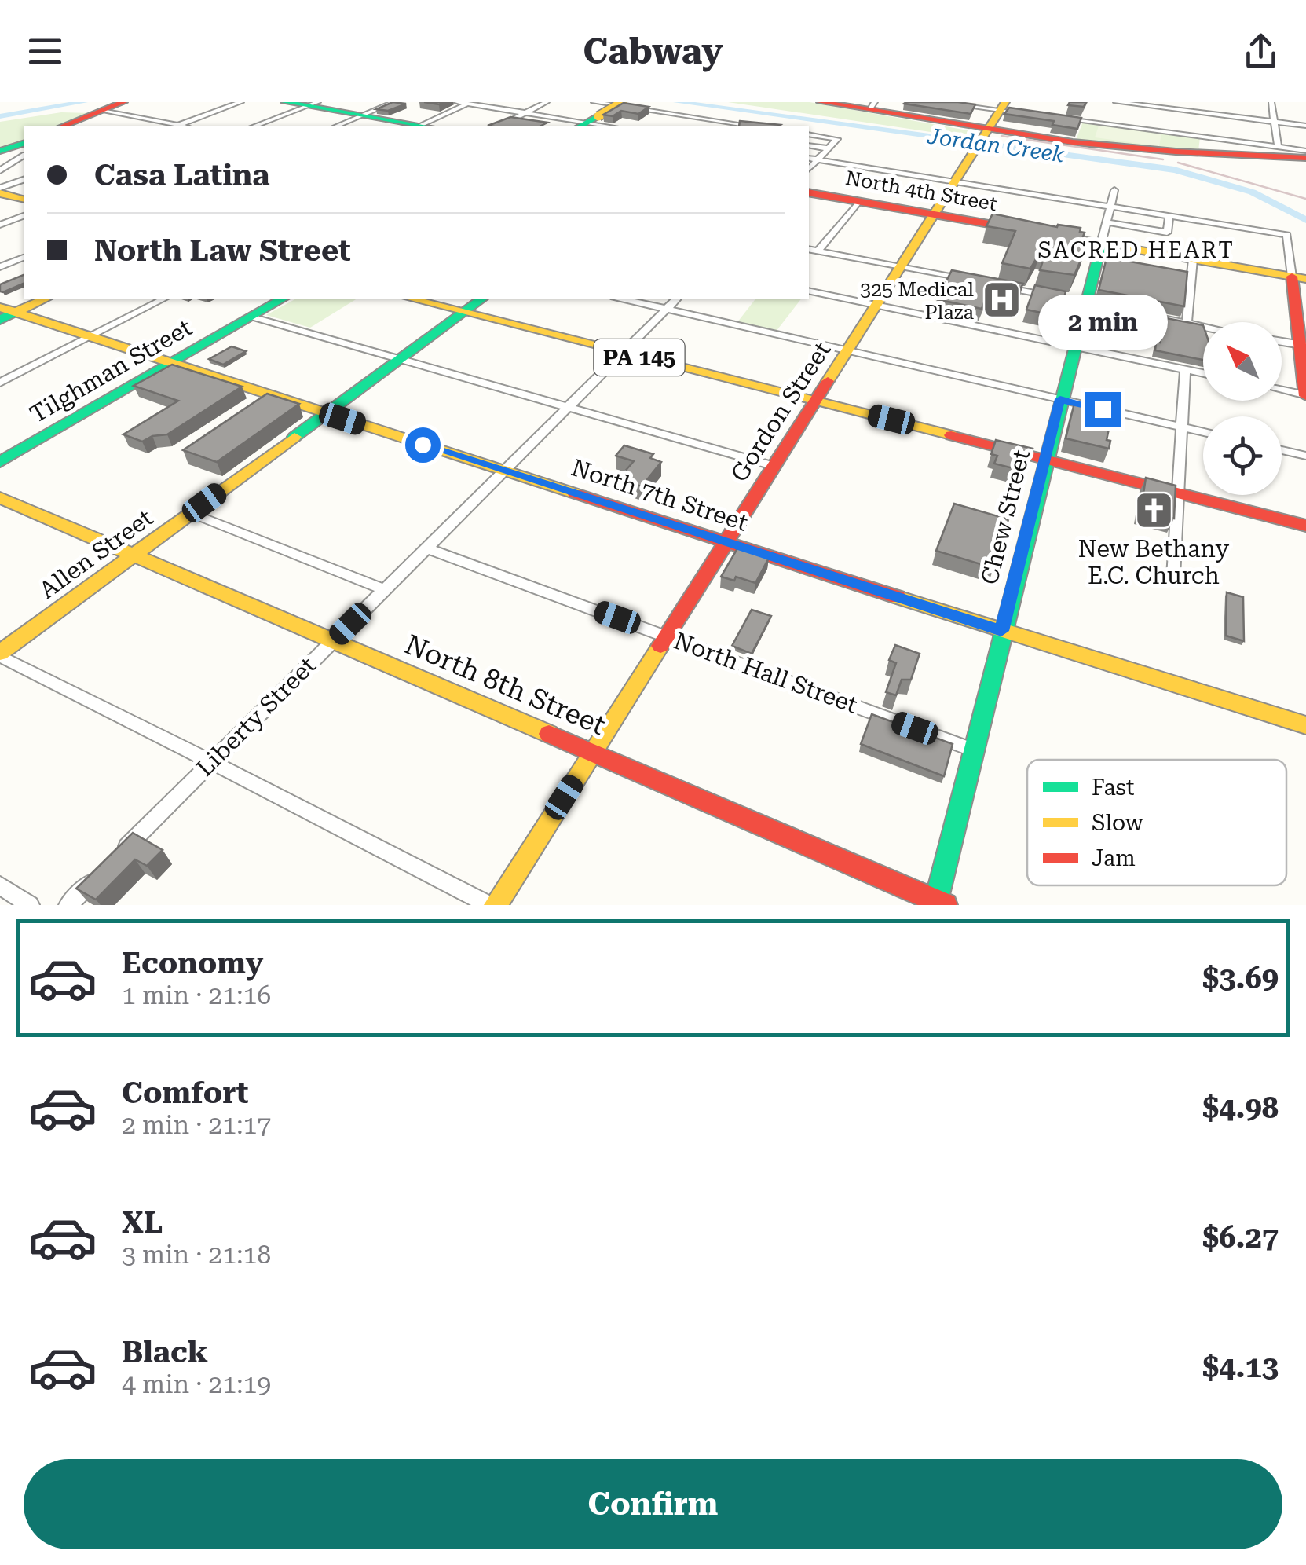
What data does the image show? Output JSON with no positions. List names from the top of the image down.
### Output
{
  "streets": {
    "street": [
      "North 4th Street",
      "PA 145",
      "Tilghman Street",
      "Gordon Street",
      "North 7th Street",
      "Chew Street",
      "Allen Street",
      "North Hall Street",
      "North 8th Street",
      "Liberty Street"
    ]
  },
  "crossings": [
    ["North 4th Street", "Gordon Street"],
    ["North 4th Street", "Chew Street"],
    ["PA 145", "Gordon Street"],
    ["PA 145", "Chew Street"],
    ["PA 145", "Allen Street"],
    ["PA 145", "Liberty Street"],
    ["Tilghman Street", "North 7th Street"],
    ["Gordon Street", "North 7th Street"],
    ["Gordon Street", "North Hall Street"],
    ["Gordon Street", "North 8th Street"],
    ["North 7th Street", "Chew Street"],
    ["North 7th Street", "Allen Street"],
    ["North 7th Street", "Liberty Street"],
    ["Chew Street", "North Hall Street"],
    ["Chew Street", "North 8th Street"],
    ["Allen Street", "North 8th Street"],
    ["North Hall Street", "Liberty Street"],
    ["North 8th Street", "Liberty Street"]
  ],
  "districts": ["SACRED HEART"],
  "water": ["Jordan Creek"],
  "places": {
    "hospital": ["325 Medical Plaza"],
    "church": ["New Bethany E.C. Church"]
  },
  "legend": ["Fast", "Slow", "Jam"],
  "north": "top left",
  "page": {
    "header": "Cabway",
    "banner": ["Casa Latina", "North Law Street"],
    "bubble": "2 min",
    "list": [
      {
        "name": "Economy",
        "note": "1 min · 21:16",
        "value": "$3.69"
      },
      {
        "name": "Comfort",
        "note": "2 min · 21:17",
        "value": "$4.98"
      },
      {
        "name": "XL",
        "note": "3 min · 21:18",
        "value": "$6.27"
      },
      {
        "name": "Black",
        "note": "4 min · 21:19",
        "value": "$4.13"
      }
    ],
    "buttons": "Confirm"
  }
}
